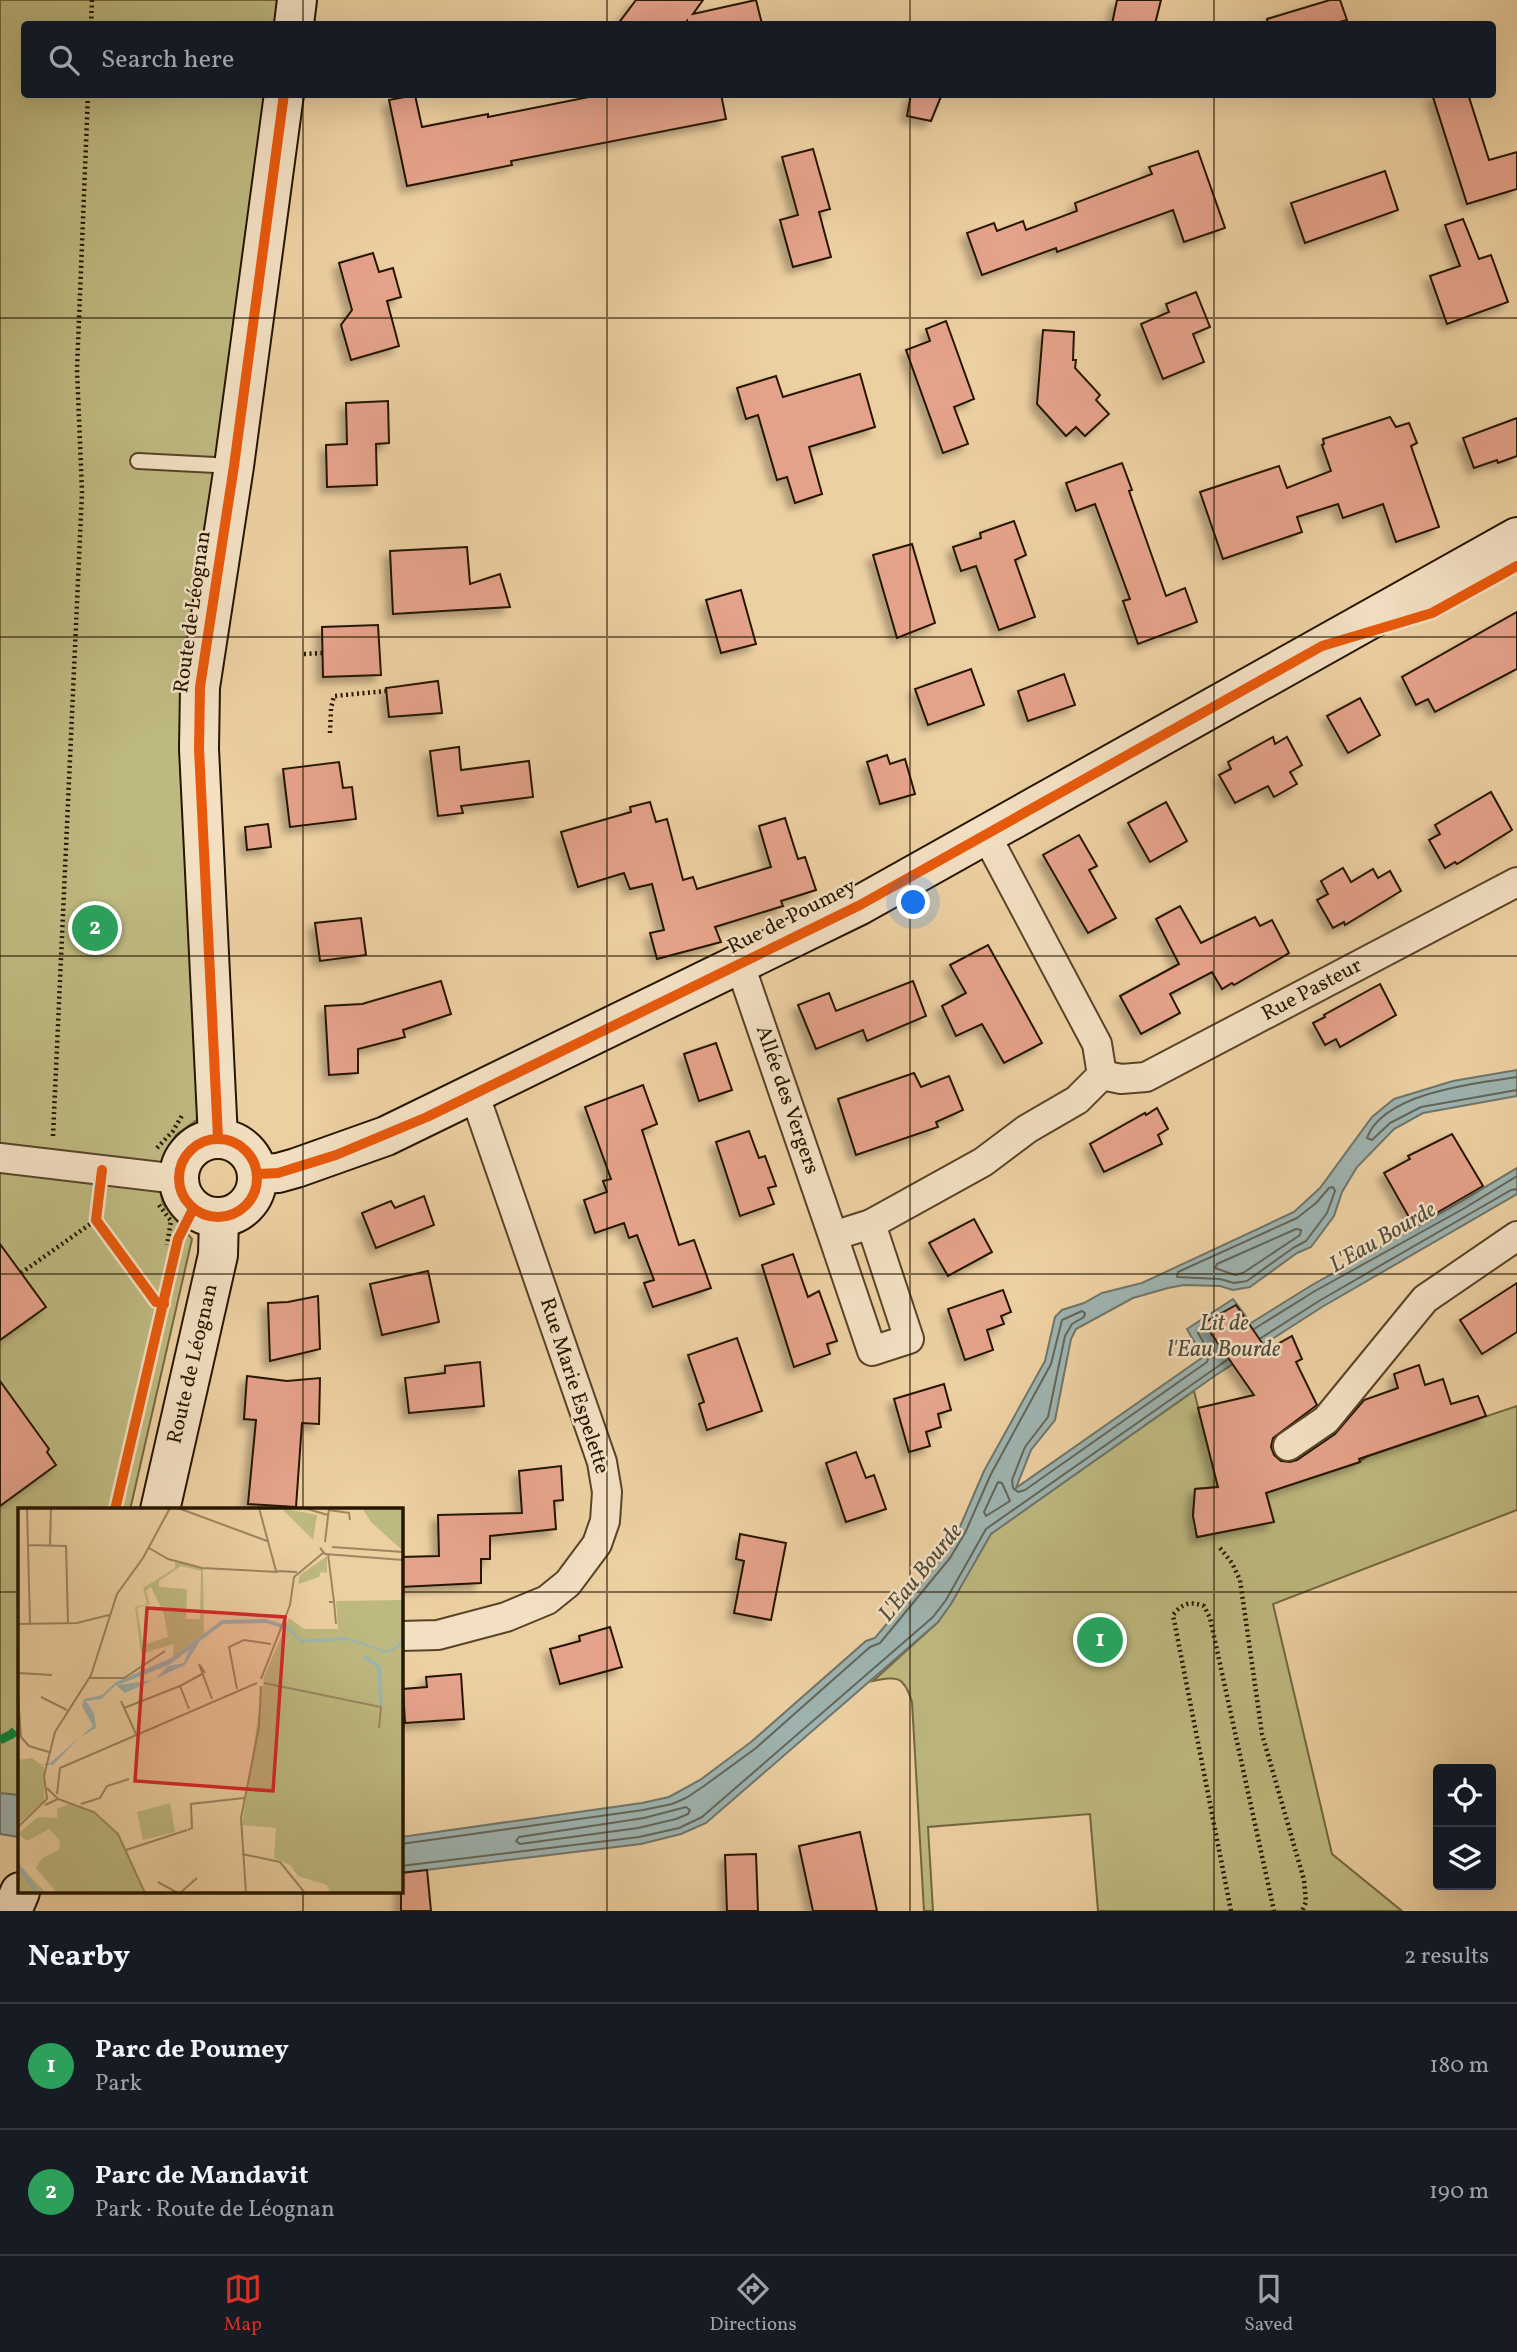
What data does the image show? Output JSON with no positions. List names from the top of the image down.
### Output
{
  "streets": {
    "street": [
      "Route de Léognan",
      "Rue de Poumey",
      "Rue Pasteur",
      "Allée des Vergers",
      "Rue Marie Espelette"
    ]
  },
  "crossings": [
    ["Route de Léognan", "Rue de Poumey"],
    ["Rue de Poumey", "Allée des Vergers"],
    ["Rue de Poumey", "Rue Marie Espelette"]
  ],
  "water": ["L'Eau Bourde", "Lit de l'Eau Bourde"],
  "page": {
    "search": "Search here",
    "pins": ["2", "1"],
    "heading": ["Nearby", "2 results"],
    "list": [
      {
        "mark": "1",
        "name": "Parc de Poumey",
        "note": "Park",
        "value": "180 m"
      },
      {
        "mark": "2",
        "name": "Parc de Mandavit",
        "note": "Park · Route de Léognan",
        "value": "190 m"
      }
    ],
    "nav": ["Map", "Directions", "Saved"]
  }
}
